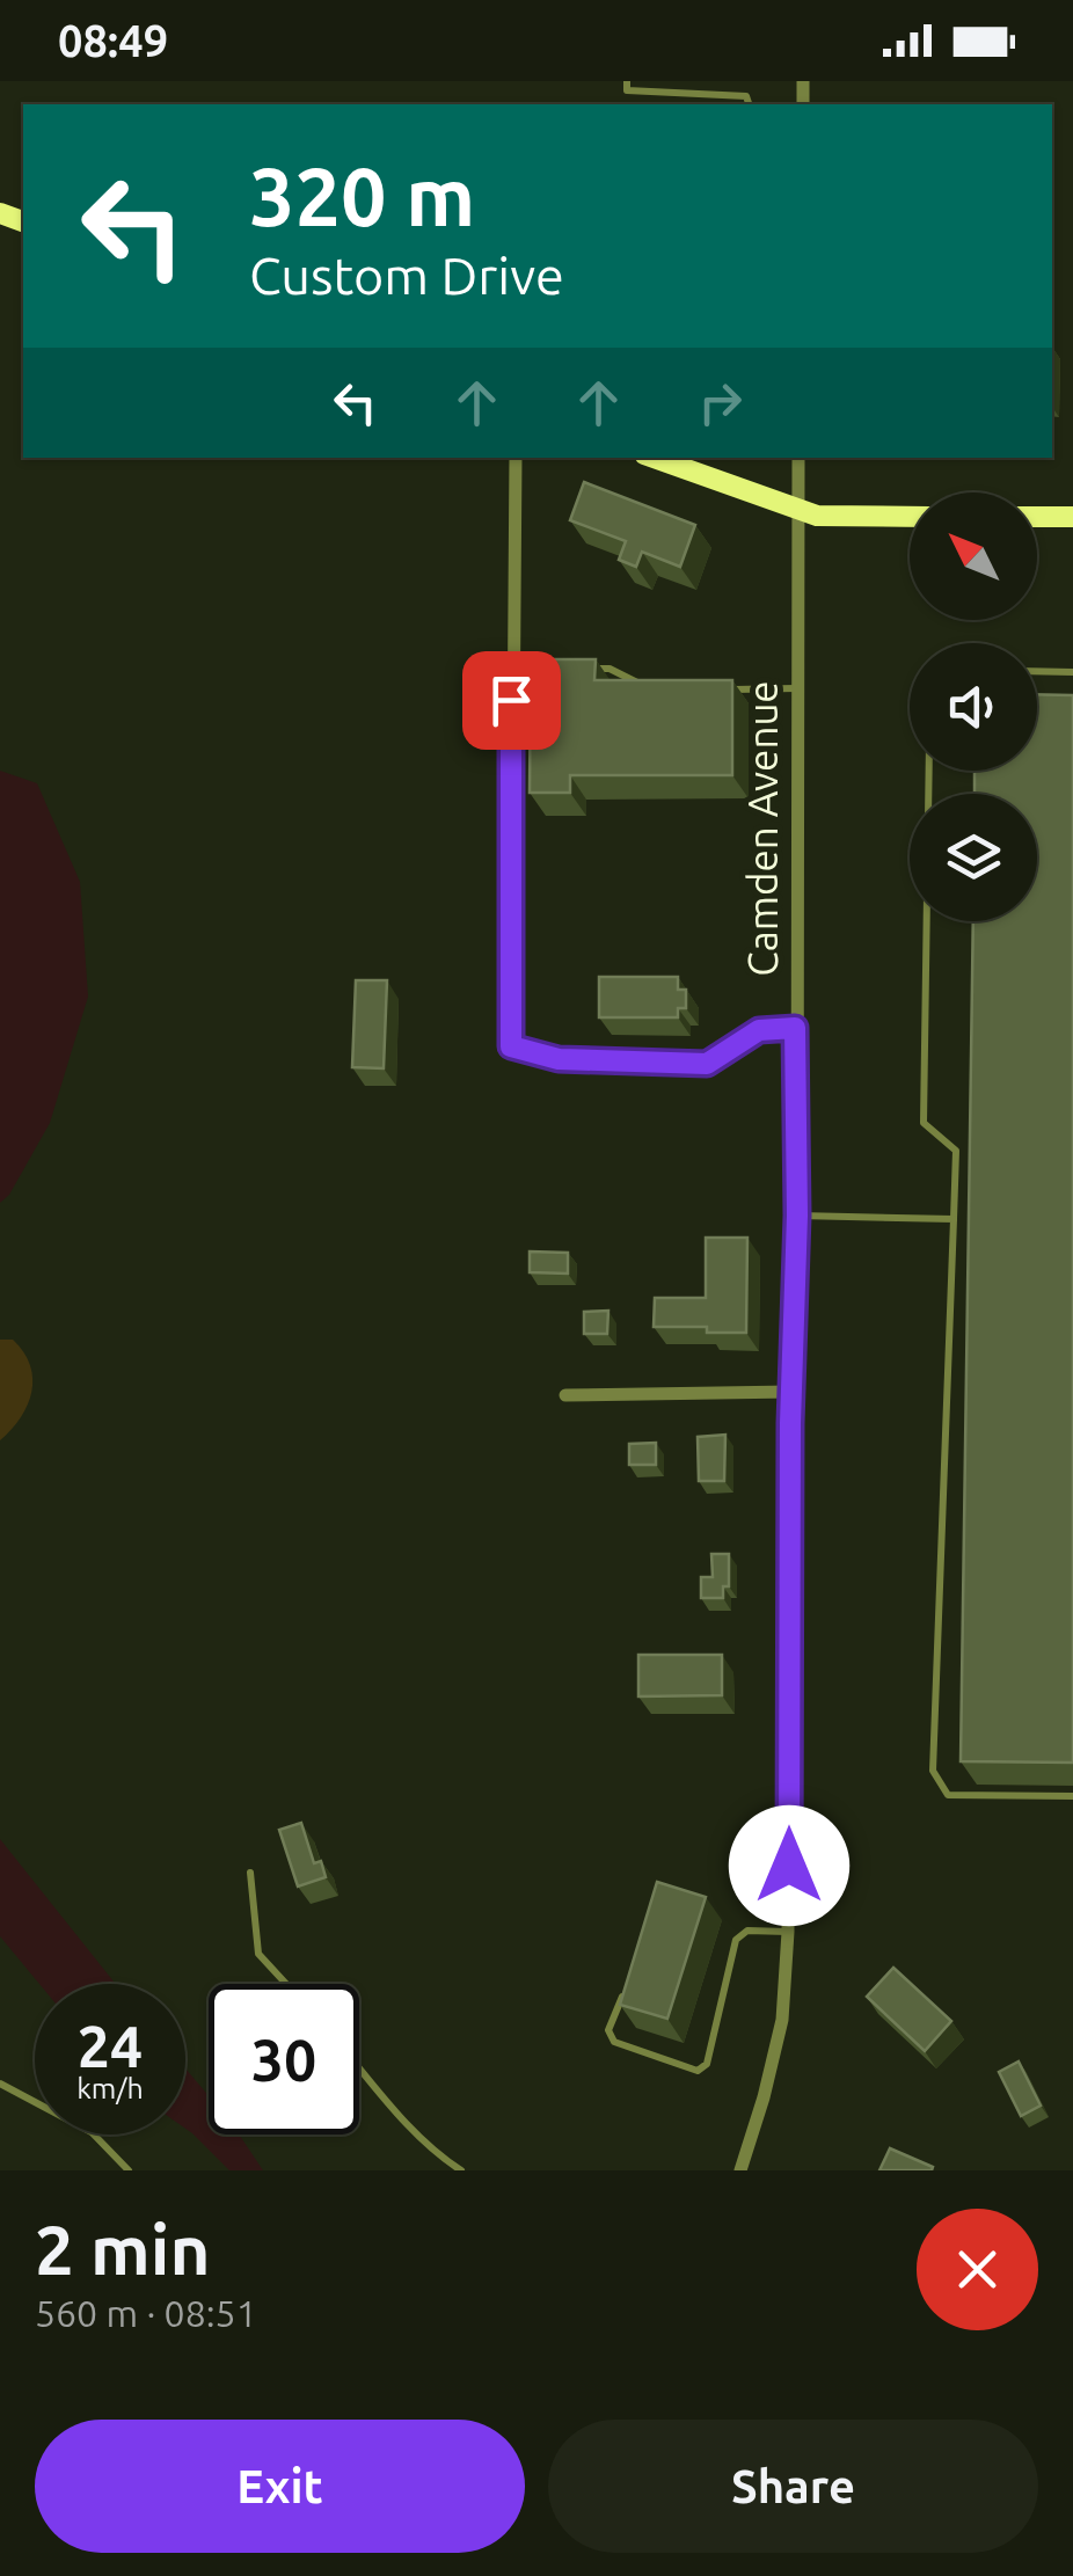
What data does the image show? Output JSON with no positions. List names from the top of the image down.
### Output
{
  "streets": {
    "street": ["Camden Avenue"]
  },
  "north": "top left",
  "page": {
    "status": "08:49",
    "turn": ["320 m", "Custom Drive"],
    "speed": "24 km/h",
    "limit": "30",
    "heading": ["2 min", "560 m · 08:51"],
    "buttons": ["Exit", "Share"]
  }
}
